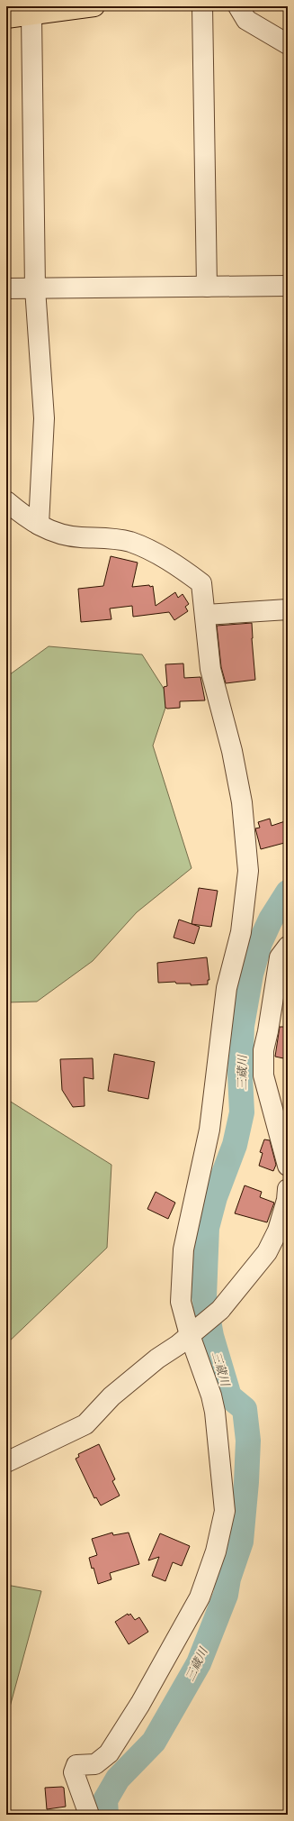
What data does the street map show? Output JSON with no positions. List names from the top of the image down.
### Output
{
  "water": ["三蔵川"]
}
